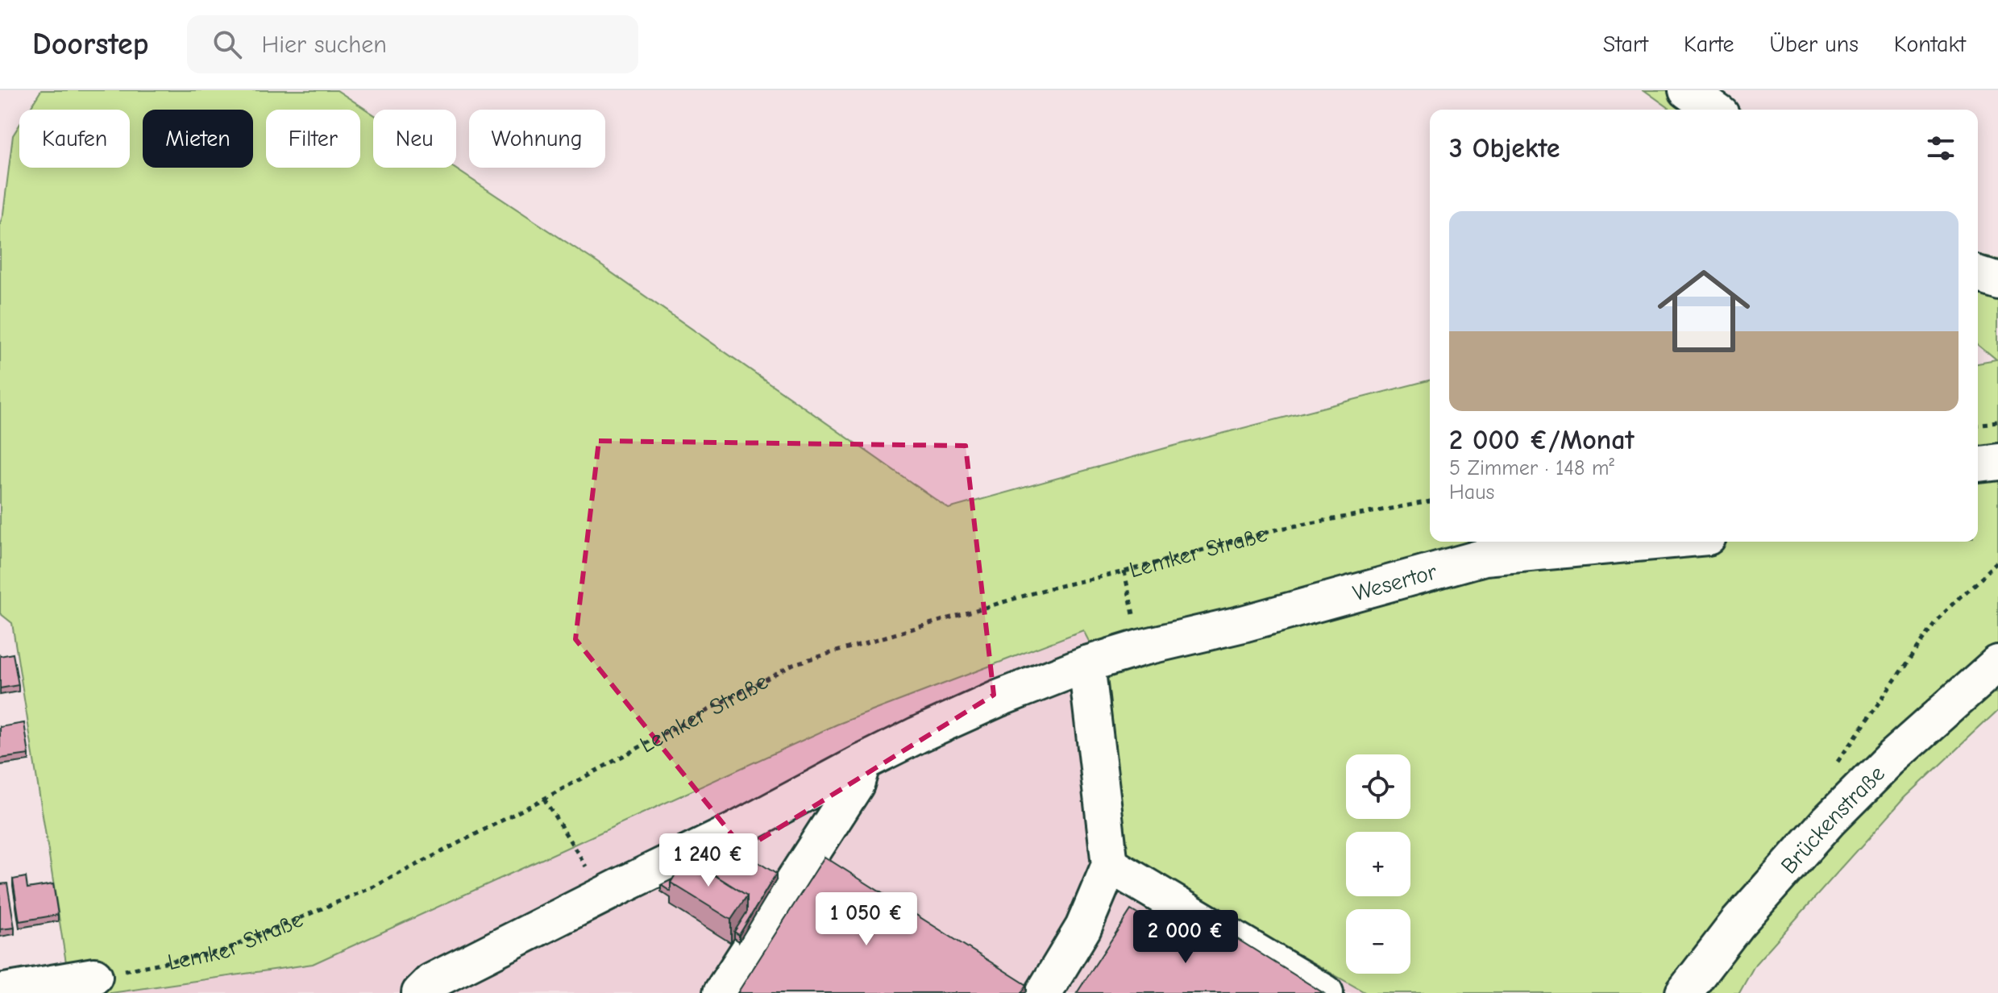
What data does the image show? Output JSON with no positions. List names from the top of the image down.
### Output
{
  "streets": {
    "street": ["Wesertor", "Brückenstraße"],
    "path": ["Lemker Straße"]
  },
  "page": {
    "header": "Doorstep",
    "search": "Hier suchen",
    "nav": [
      "Start",
      "Karte",
      "Über uns",
      "Kontakt"
    ],
    "chip": [
      "Kaufen",
      "Mieten",
      "Filter",
      "Neu",
      "Wohnung"
    ],
    "heading": "3 Objekte",
    "list": [
      {
        "name": "2 000 €/Monat",
        "note": "5 Zimmer · 148 m² · Haus"
      }
    ],
    "map_buttons": ["+", "−"],
    "price": ["1 240 €", "1 050 €", "2 000 €"]
  }
}
